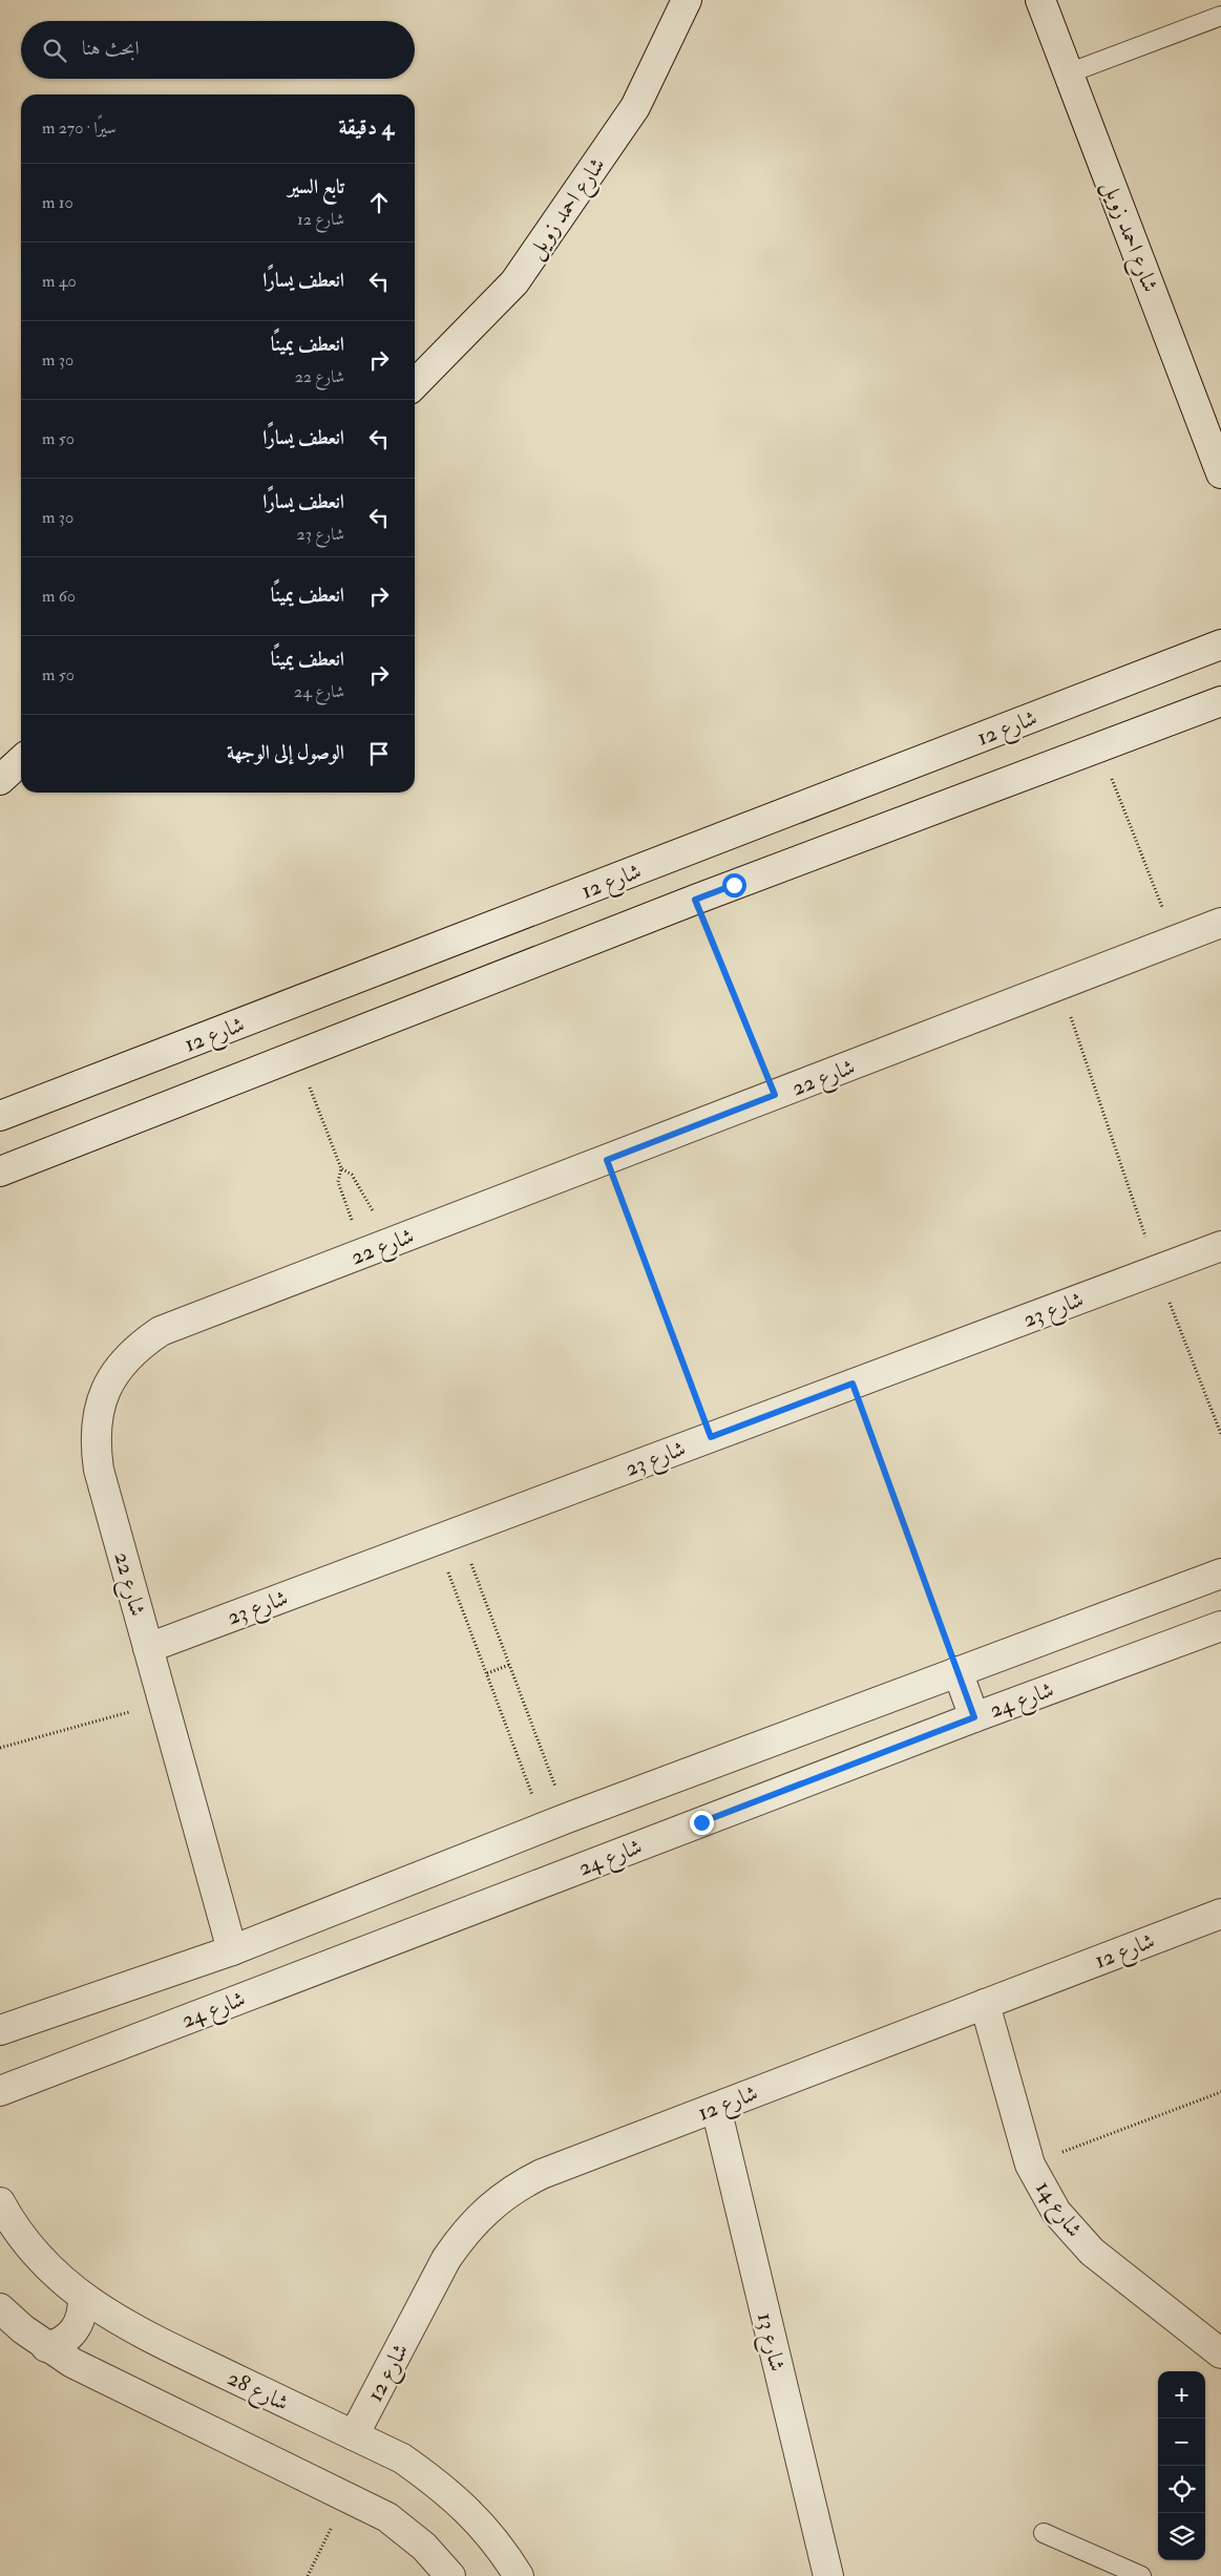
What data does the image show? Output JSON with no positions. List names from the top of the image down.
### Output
{
  "streets": {
    "street": [
      "شارع احمد زويل",
      "شارع 12",
      "شارع 22",
      "شارع 23",
      "شارع 24",
      "شارع 14",
      "شارع 13",
      "شارع 28"
    ]
  },
  "crossings": [
    ["شارع 12", "شارع 14"],
    ["شارع 12", "شارع 13"],
    ["شارع 12", "شارع 28"],
    ["شارع 22", "شارع 23"]
  ],
  "page": {
    "search": "ابحث هنا",
    "heading": ["4 دقيقة", "سيرًا · 270 m"],
    "list": [
      ["تابع السير", "شارع 12", "10 m"],
      ["انعطف يسارًا", "40 m"],
      ["انعطف يمينًا", "شارع 22", "30 m"],
      ["انعطف يسارًا", "50 m"],
      ["انعطف يسارًا", "شارع 23", "30 m"],
      ["انعطف يمينًا", "60 m"],
      ["انعطف يمينًا", "شارع 24", "50 m"],
      "الوصول إلى الوجهة"
    ],
    "map_buttons": ["+", "−"]
  }
}
